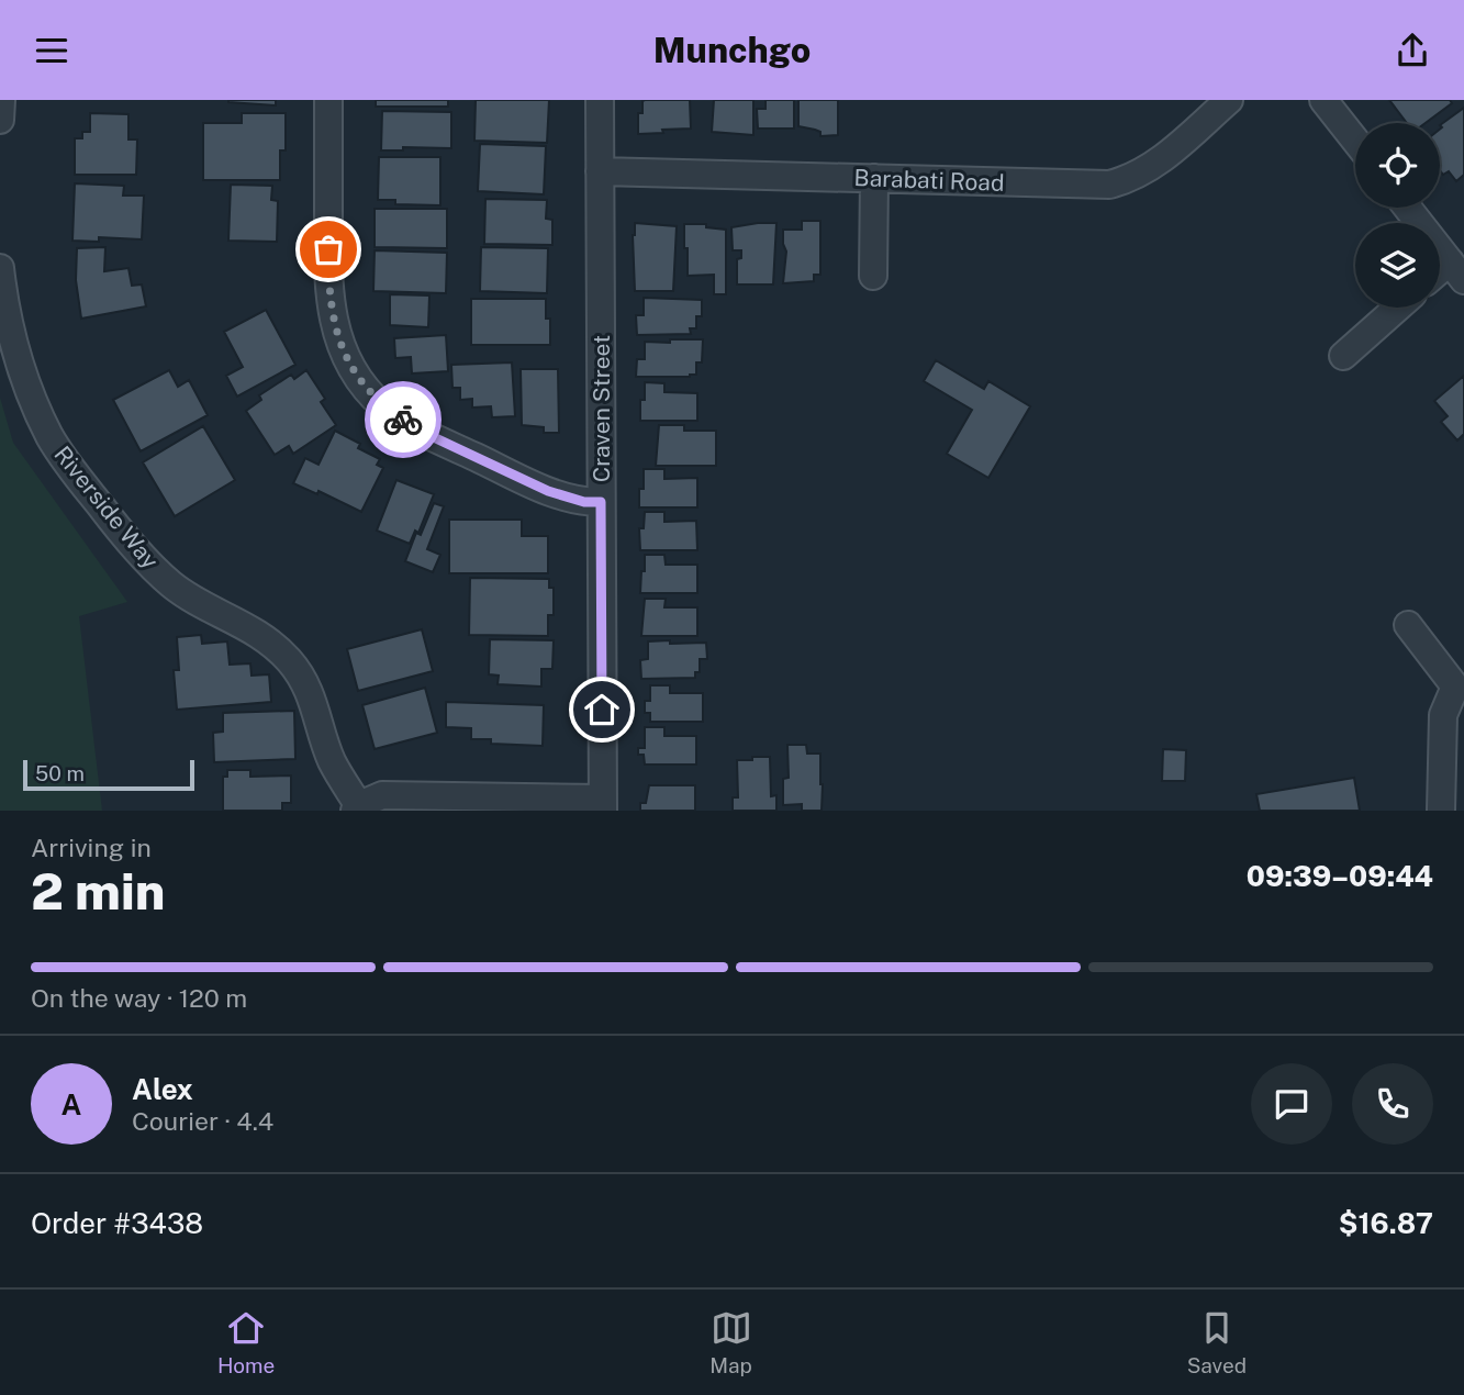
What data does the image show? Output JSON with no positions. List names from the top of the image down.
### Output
{
  "streets": {
    "street": ["Barabati Road", "Craven Street", "Riverside Way"]
  },
  "crossings": [
    ["Barabati Road", "Craven Street"]
  ],
  "scale_bar": "50 m",
  "page": {
    "header": "Munchgo",
    "scale": "50 m",
    "heading": ["2 min", "Arriving in", "09:39–09:44"],
    "panel": [
      "Alex",
      "Courier · 4.4",
      "Order #3438",
      "$16.87"
    ],
    "bar": "On the way · 120 m",
    "round": "A",
    "tabs": ["Home", "Map", "Saved"]
  }
}
